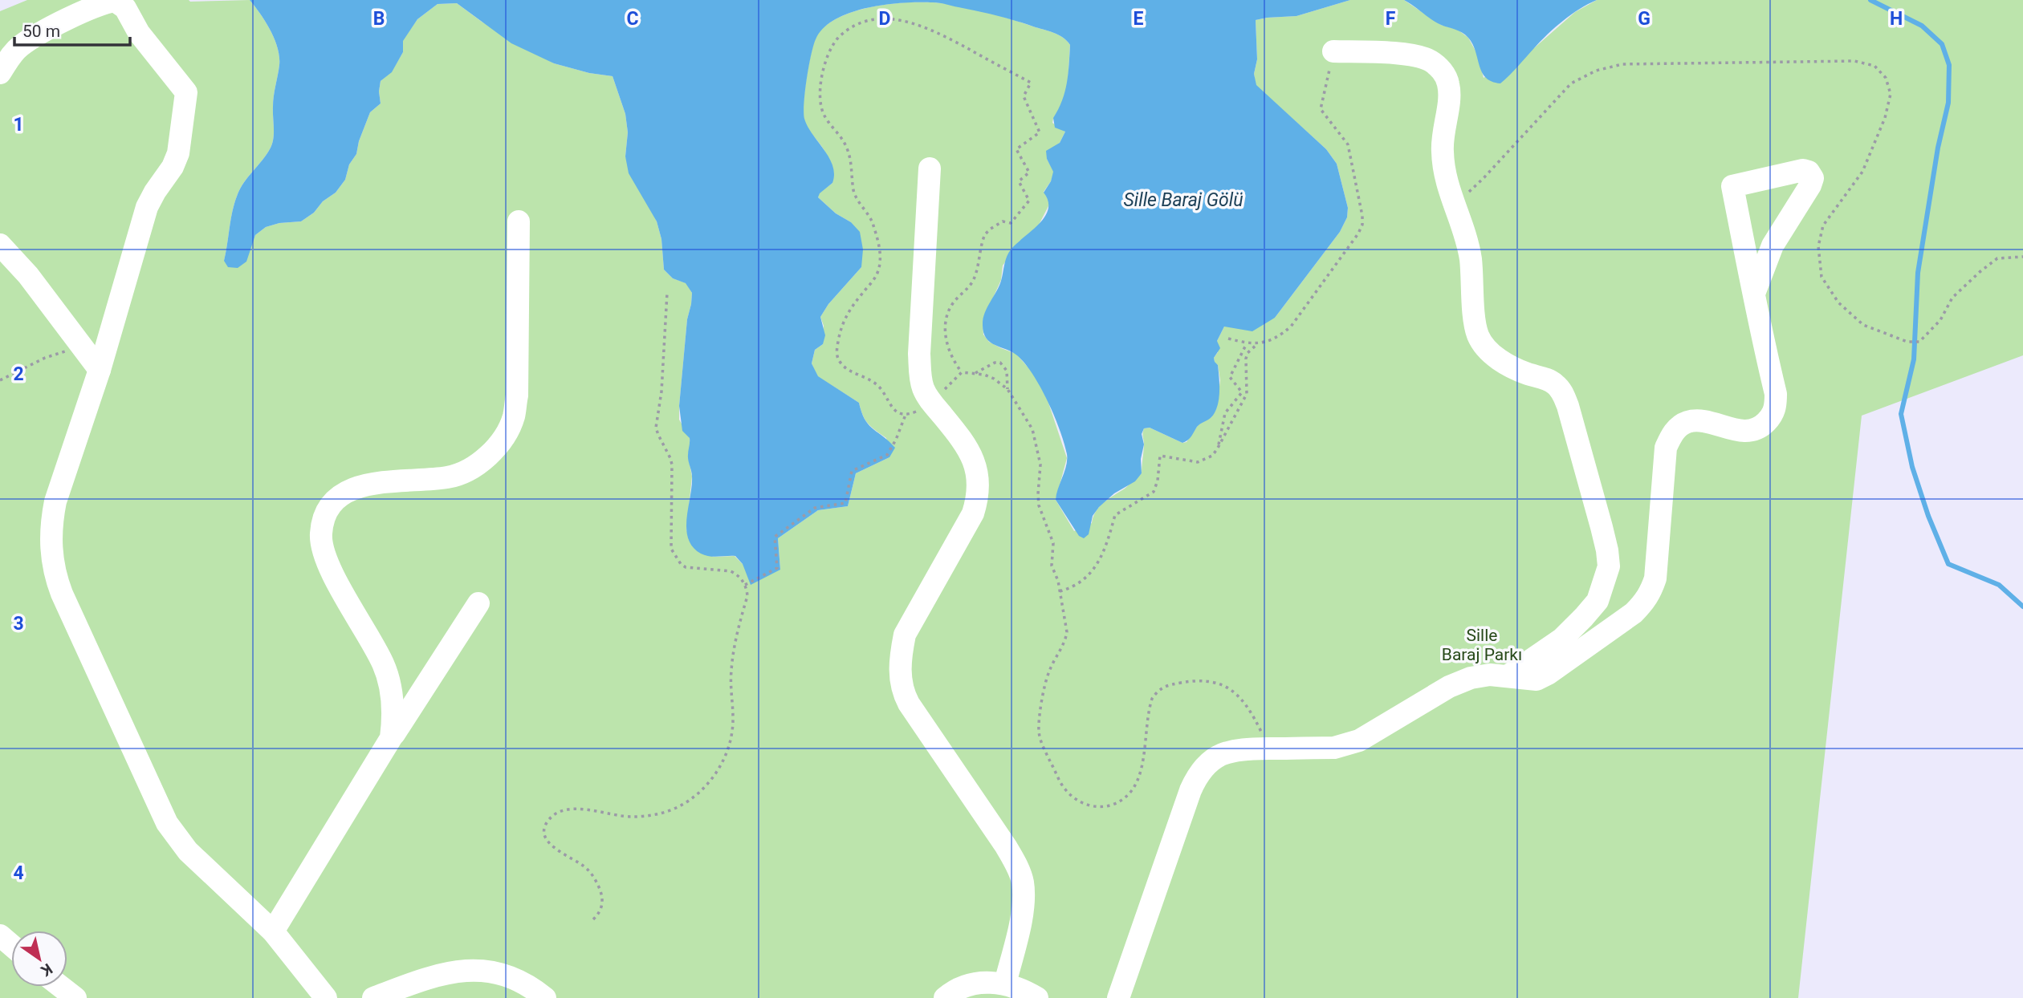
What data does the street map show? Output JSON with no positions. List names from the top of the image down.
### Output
{
  "water": ["Sille Baraj Gölü"],
  "parks": ["Sille Baraj Parkı"],
  "scale_bar": "50 m",
  "north": "bottom right",
  "grid": {
    "columns": [
      "B",
      "C",
      "D",
      "E",
      "F",
      "G",
      "H"
    ],
    "rows": [
      "1",
      "2",
      "3",
      "4"
    ]
  }
}
